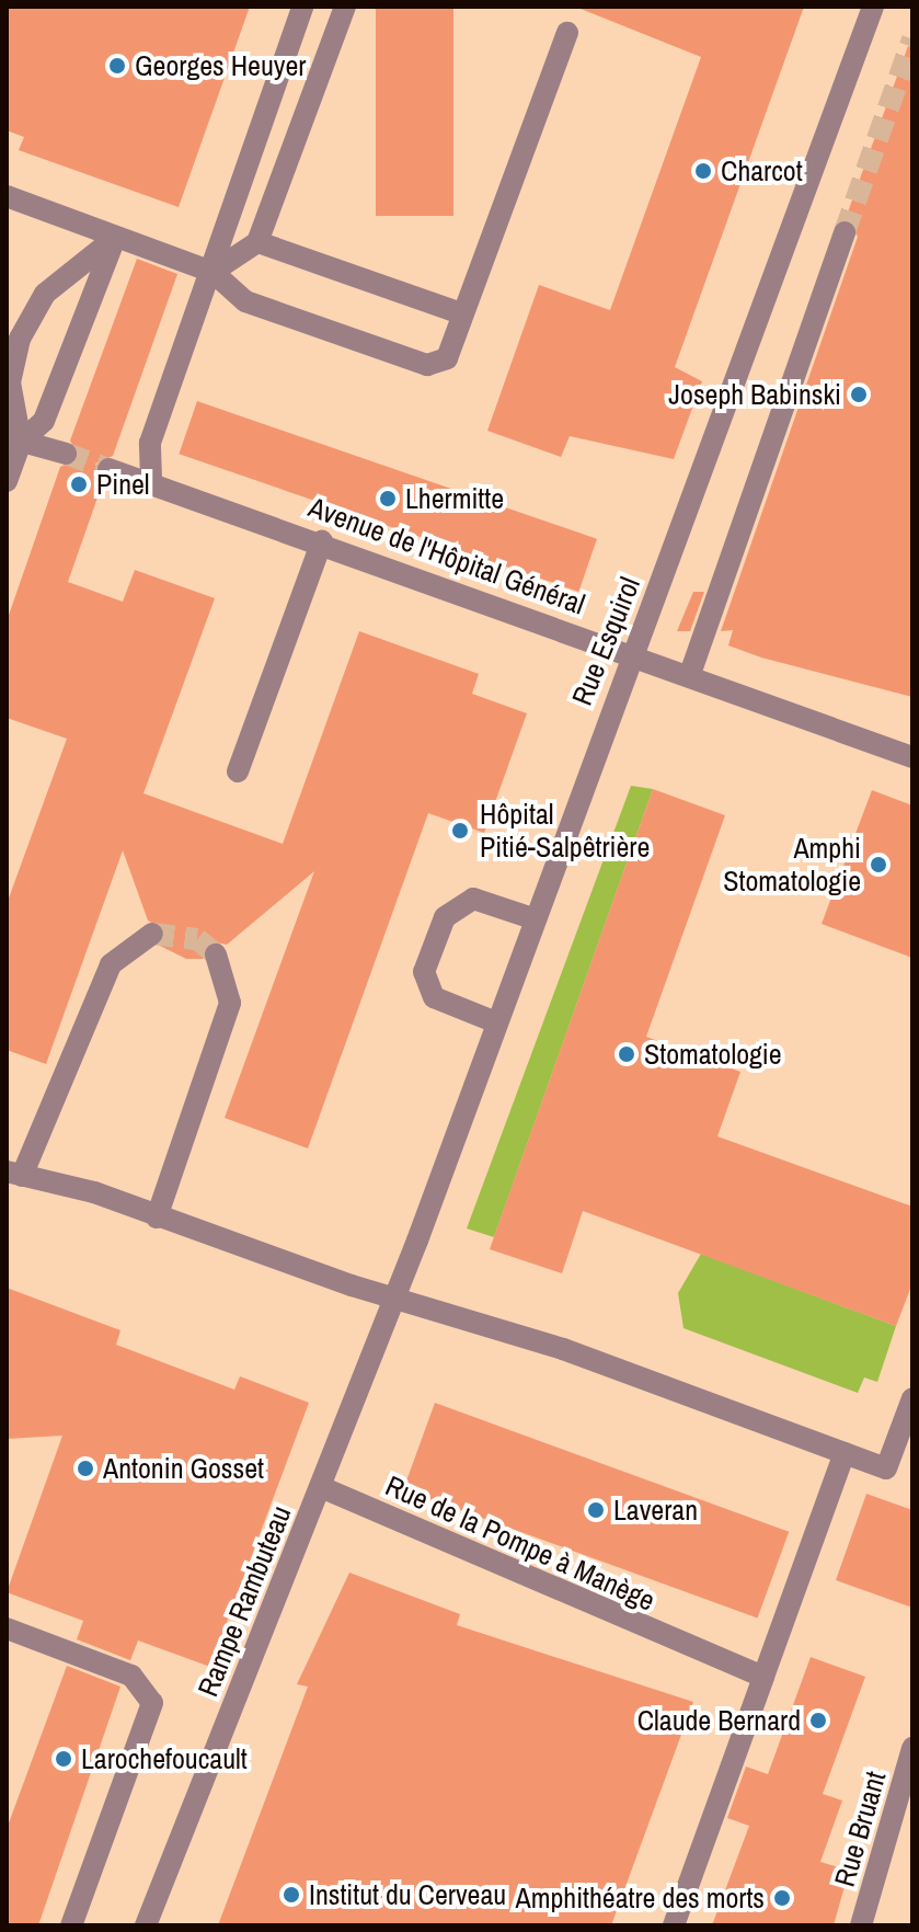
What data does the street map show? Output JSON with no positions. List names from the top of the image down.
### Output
{
  "streets": {
    "street": [
      "Avenue de l'Hôpital Général",
      "Rue Esquirol",
      "Rue de la Pompe à Manège",
      "Rampe Rambuteau",
      "Rue Bruant"
    ]
  },
  "crossings": [
    ["Avenue de l'Hôpital Général", "Rue Esquirol"],
    ["Rue Esquirol", "Rampe Rambuteau"],
    ["Rue de la Pompe à Manège", "Rampe Rambuteau"]
  ],
  "places": [
    "Georges Heuyer",
    "Charcot",
    "Joseph Babinski",
    "Pinel",
    "Lhermitte",
    "Hôpital Pitié-Salpêtrière",
    "Amphi Stomatologie",
    "Stomatologie",
    "Antonin Gosset",
    "Laveran",
    "Claude Bernard",
    "Larochefoucault",
    "Institut du Cerveau",
    "Amphithéatre des morts"
  ]
}
